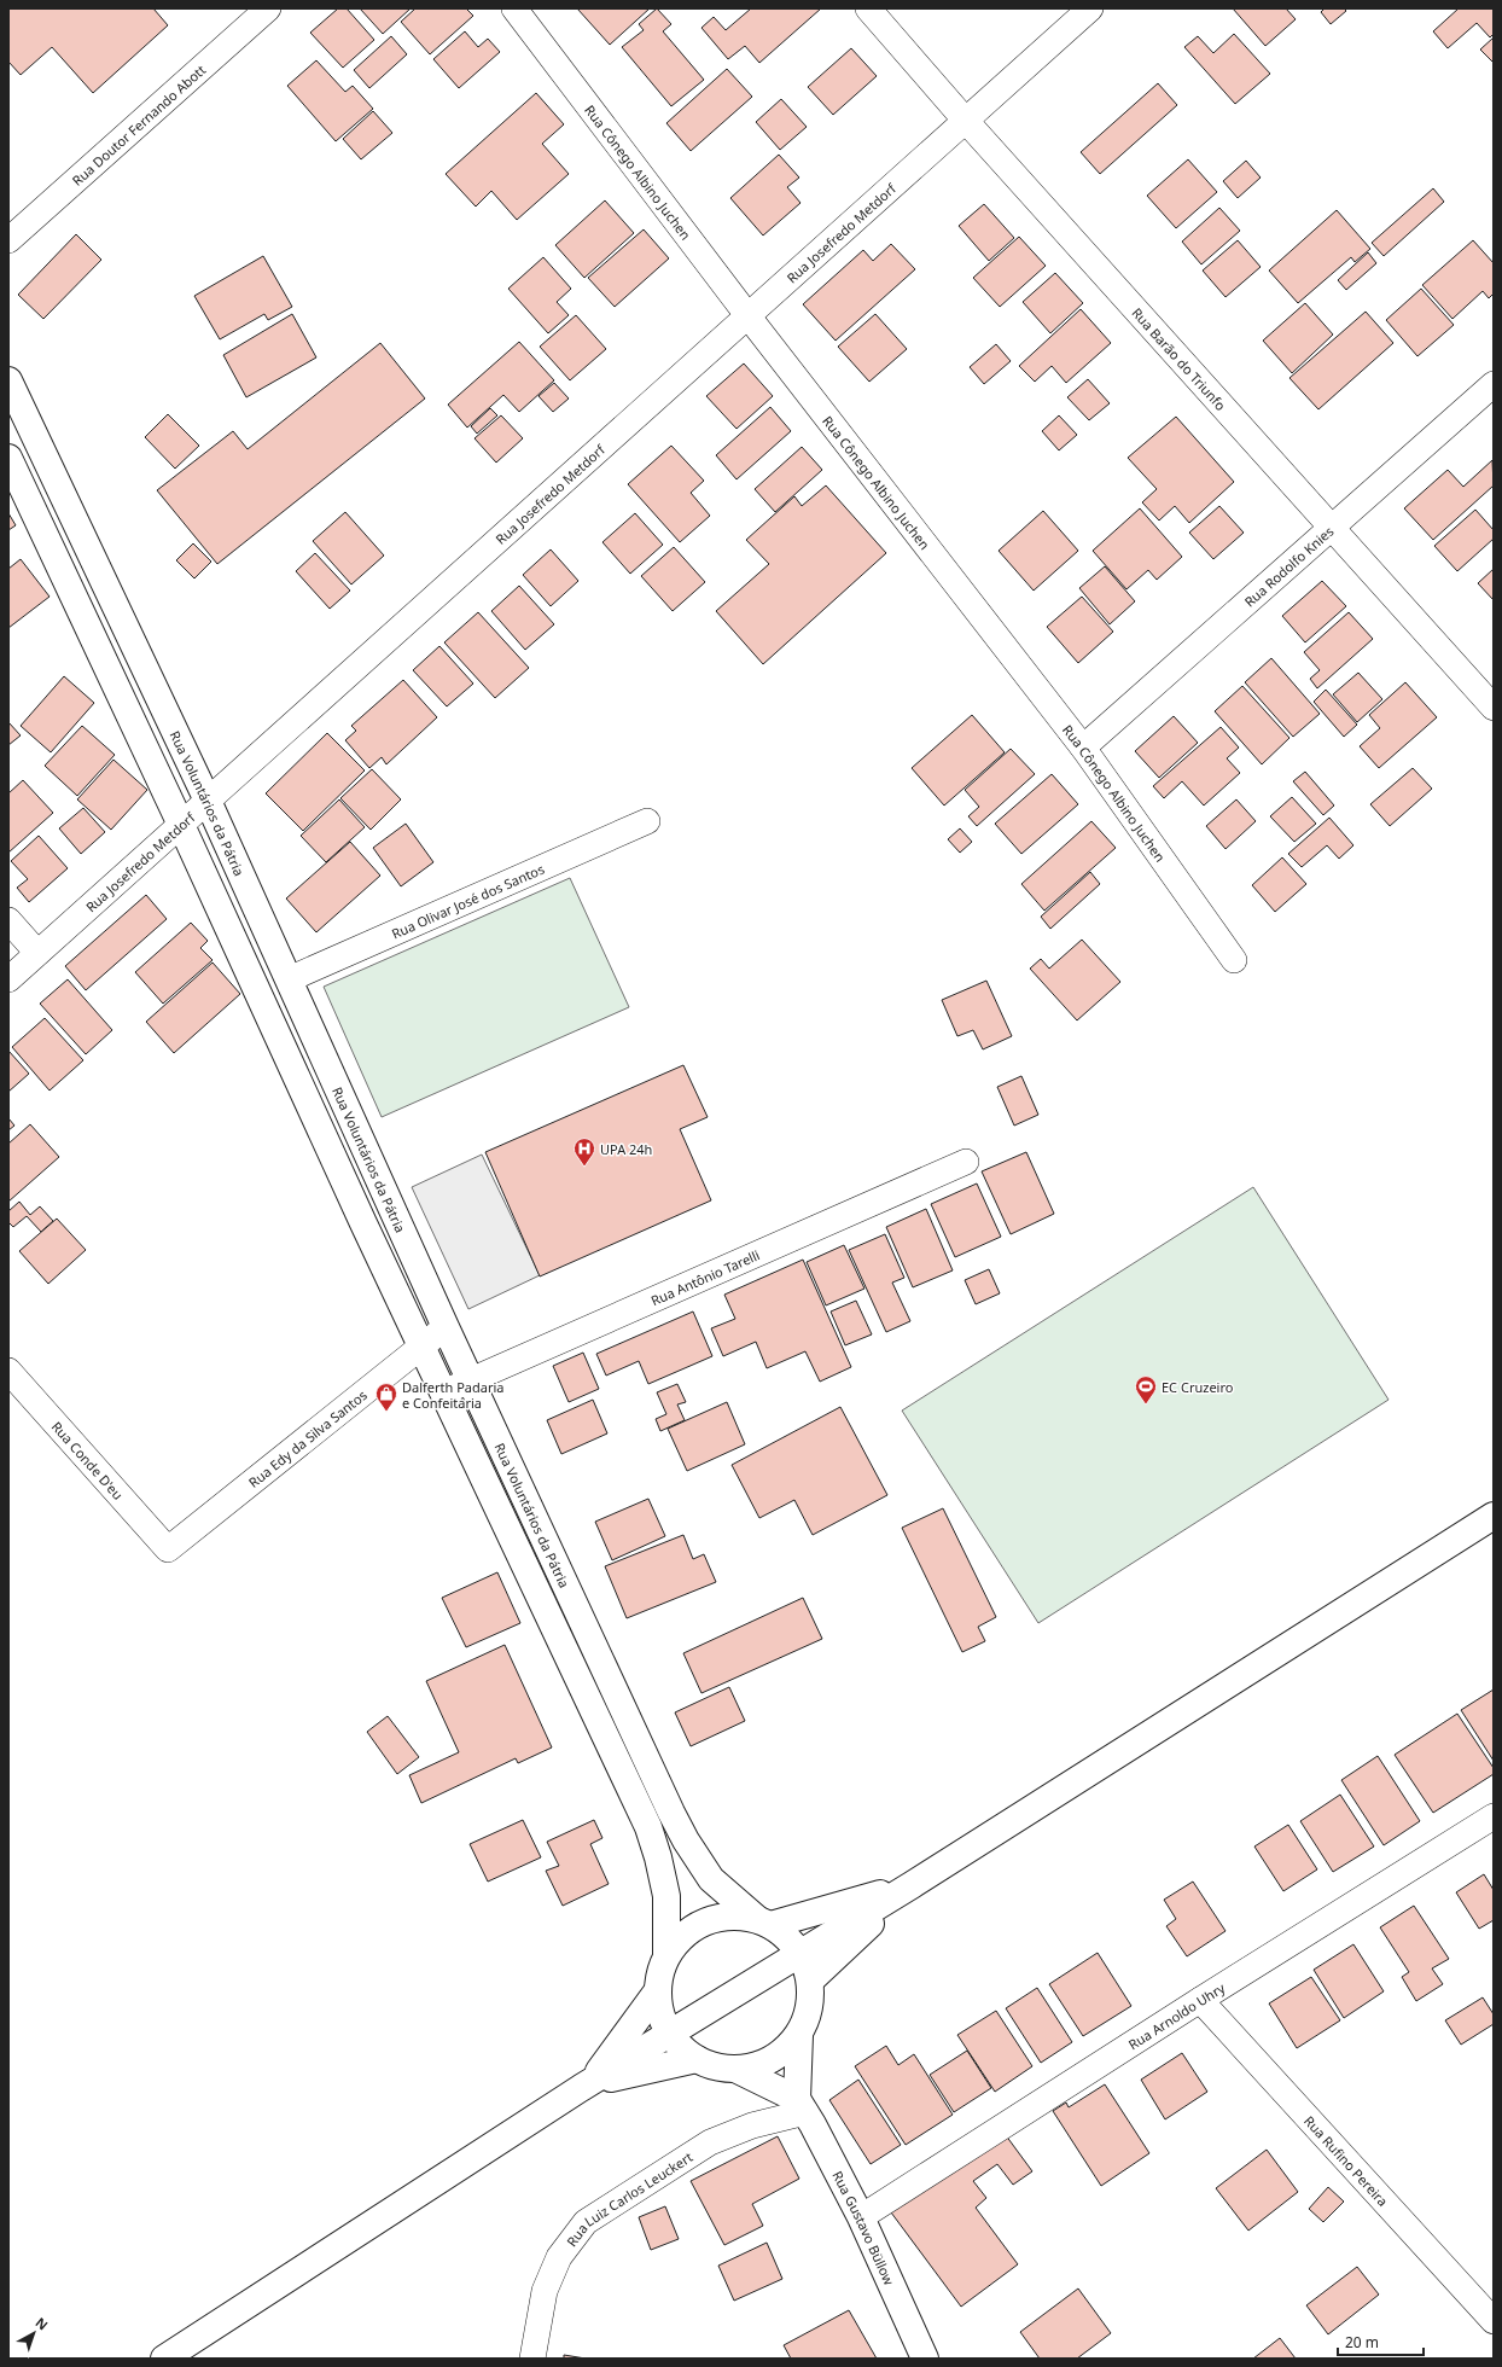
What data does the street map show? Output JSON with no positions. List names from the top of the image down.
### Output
{
  "streets": {
    "main road": ["Rua Voluntários da Pátria", "Rua Gustavo Büllow"],
    "street": [
      "Rua Doutor Fernando Abott",
      "Rua Cônego Albino Juchen",
      "Rua Josefredo Metdorf",
      "Rua Barão do Triunfo",
      "Rua Rodolfo Knies",
      "Rua Olivar José dos Santos",
      "Rua Antônio Tarelli",
      "Rua Edy da Silva Santos",
      "Rua Conde D'eu",
      "Rua Arnoldo Uhry",
      "Rua Rufino Pereira",
      "Rua Luiz Carlos Leuckert"
    ]
  },
  "crossings": [
    ["Rua Cônego Albino Juchen", "Rua Josefredo Metdorf"],
    ["Rua Cônego Albino Juchen", "Rua Rodolfo Knies"],
    ["Rua Josefredo Metdorf", "Rua Barão do Triunfo"],
    ["Rua Josefredo Metdorf", "Rua Voluntários da Pátria"],
    ["Rua Barão do Triunfo", "Rua Rodolfo Knies"],
    ["Rua Voluntários da Pátria", "Rua Olivar José dos Santos"],
    ["Rua Voluntários da Pátria", "Rua Antônio Tarelli"],
    ["Rua Voluntários da Pátria", "Rua Edy da Silva Santos"],
    ["Rua Edy da Silva Santos", "Rua Conde D'eu"],
    ["Rua Arnoldo Uhry", "Rua Rufino Pereira"],
    ["Rua Arnoldo Uhry", "Rua Gustavo Büllow"],
    ["Rua Luiz Carlos Leuckert", "Rua Gustavo Büllow"]
  ],
  "places": {
    "hospital": ["UPA 24h"],
    "sports": ["EC Cruzeiro"],
    "shop": ["Dalferth Padaria e Confeitaria"]
  },
  "scale_bar": "20 m",
  "north": "top right"
}
